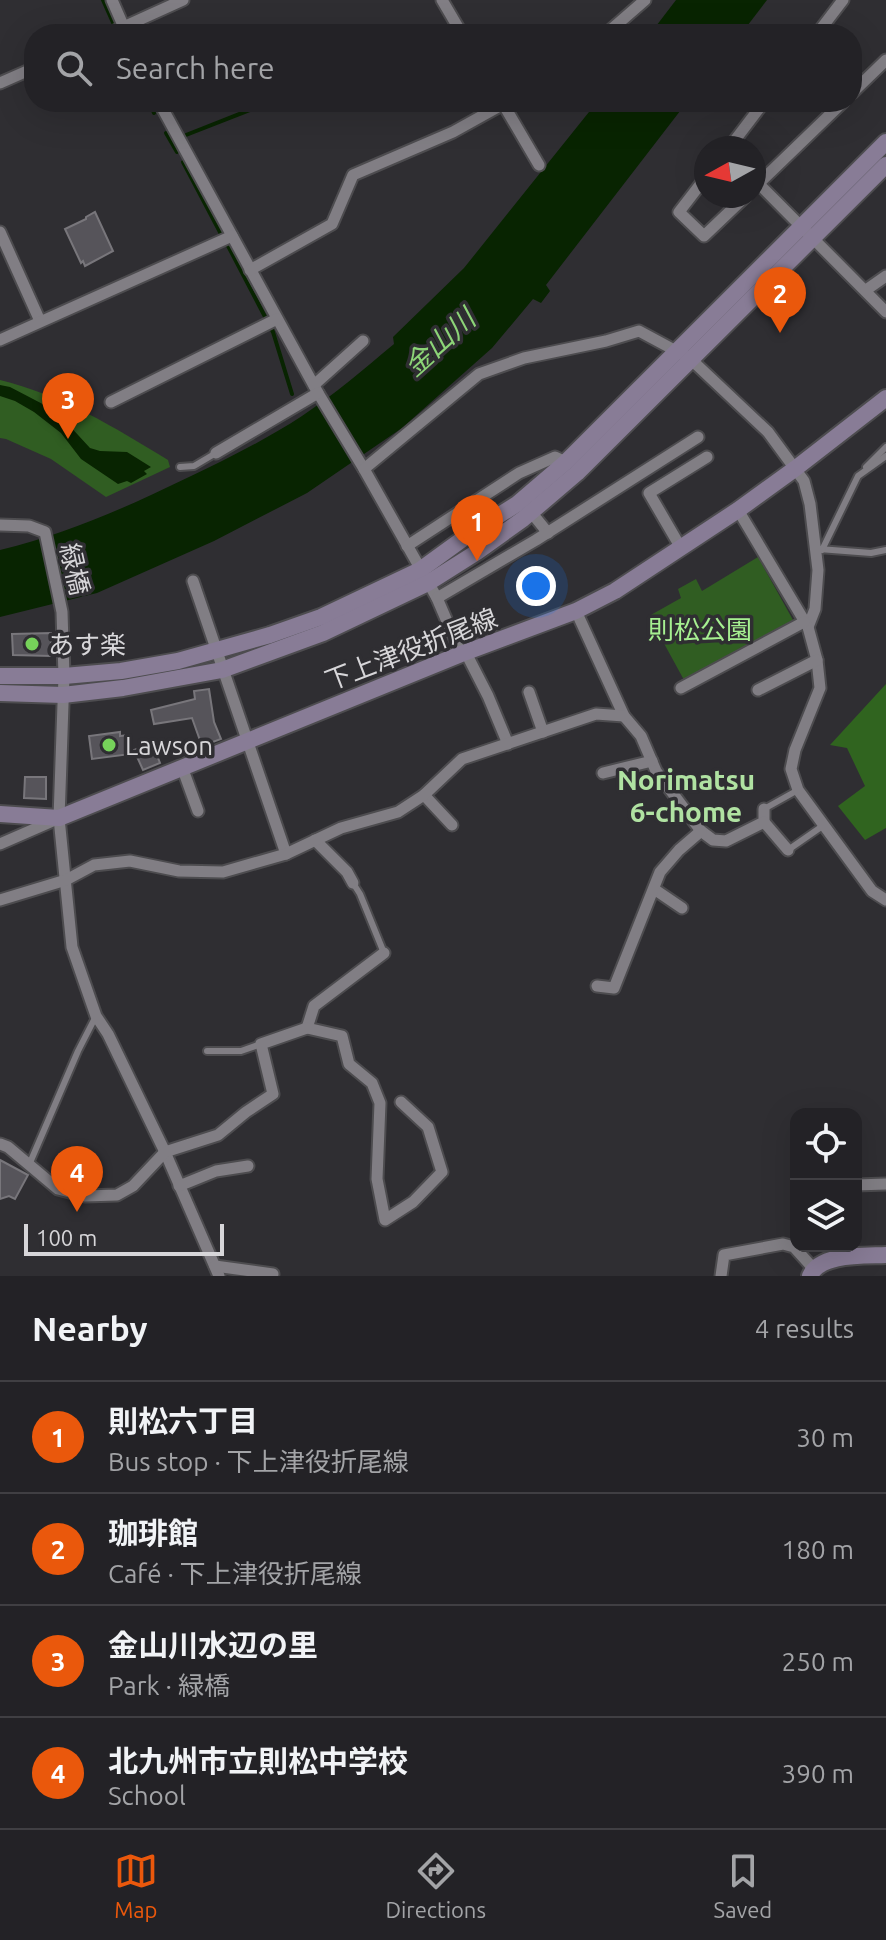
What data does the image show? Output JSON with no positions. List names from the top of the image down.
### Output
{
  "streets": {
    "street": ["緑橋", "下上津役折尾線"]
  },
  "crossings": [
    ["緑橋", "下上津役折尾線"]
  ],
  "districts": ["Norimatsu 6-chome"],
  "water": ["金山川"],
  "parks": ["則松公園"],
  "places": ["あす楽", "Lawson"],
  "scale_bar": "100 m",
  "north": "left",
  "page": {
    "search": "Search here",
    "pins": [
      "2",
      "3",
      "1",
      "4"
    ],
    "scale": "100 m",
    "heading": ["Nearby", "4 results"],
    "list": [
      {
        "mark": "1",
        "name": "則松六丁目",
        "note": "Bus stop · 下上津役折尾線",
        "value": "30 m"
      },
      {
        "mark": "2",
        "name": "珈琲館",
        "note": "Café · 下上津役折尾線",
        "value": "180 m"
      },
      {
        "mark": "3",
        "name": "金山川水辺の里",
        "note": "Park · 緑橋",
        "value": "250 m"
      },
      {
        "mark": "4",
        "name": "北九州市立則松中学校",
        "note": "School",
        "value": "390 m"
      }
    ],
    "nav": ["Map", "Directions", "Saved"]
  }
}
